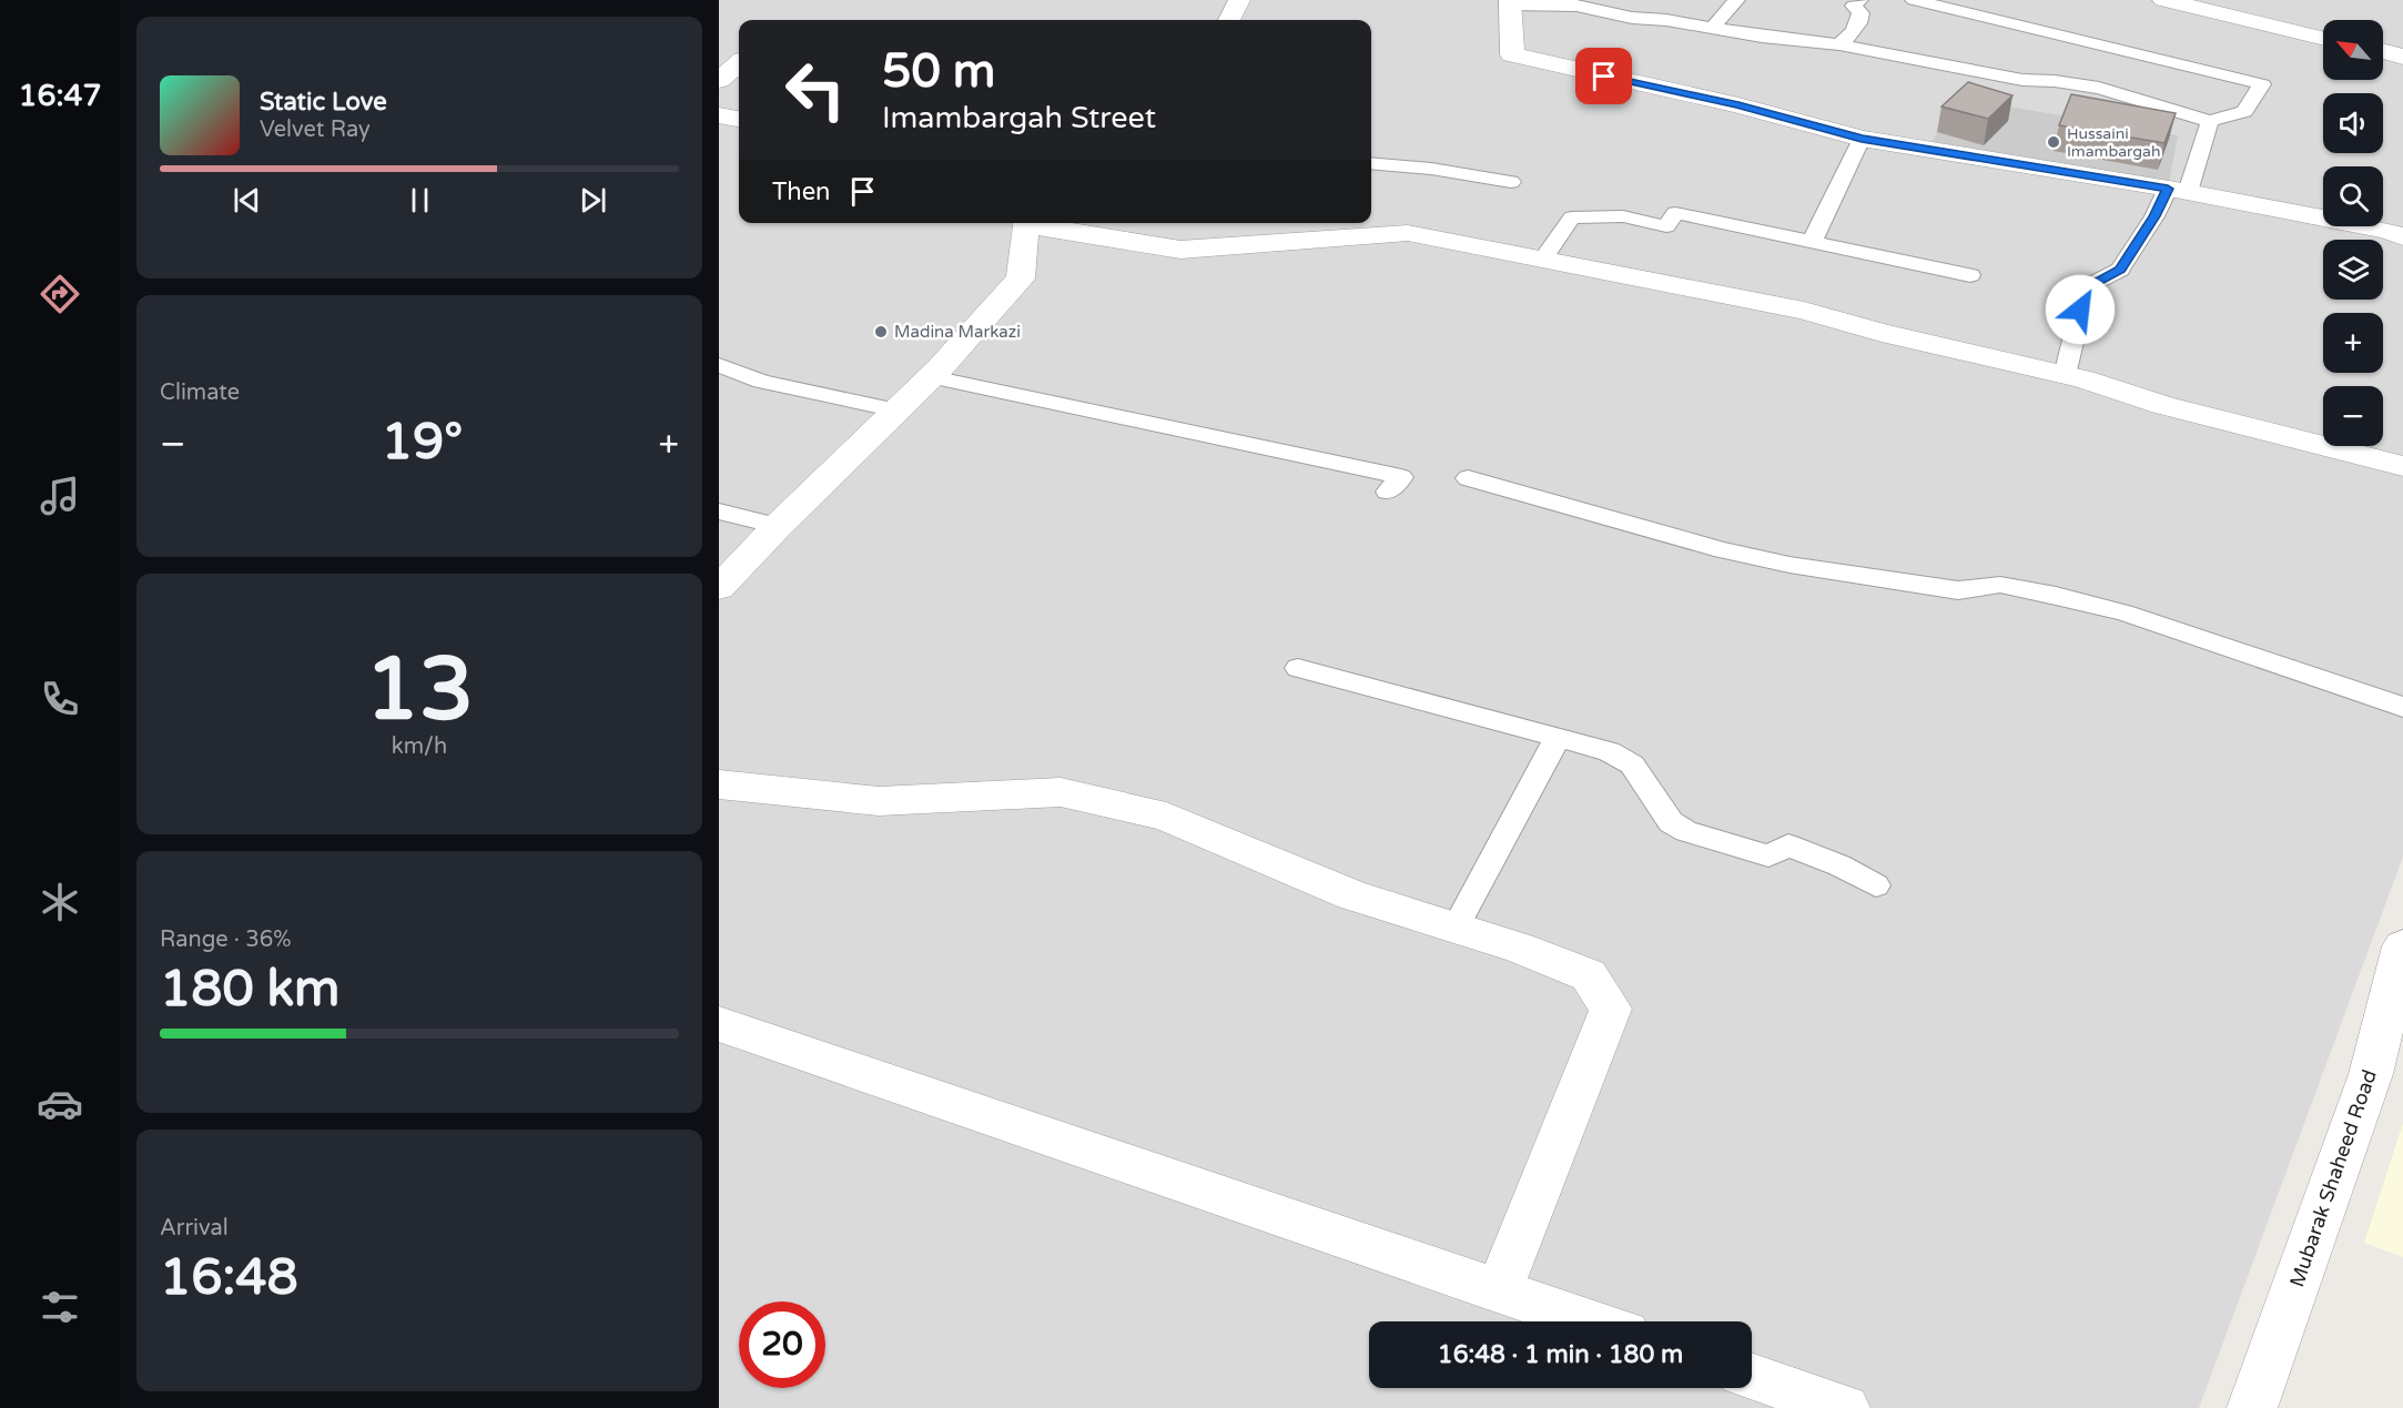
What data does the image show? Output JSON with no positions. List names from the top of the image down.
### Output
{
  "streets": {
    "street": ["Mubarak Shaheed Road"]
  },
  "places": ["Hussaini Imambargah", "Madina Markazi"],
  "north": "top left",
  "page": {
    "tabs": "16:47",
    "map_buttons": ["+", "−"],
    "turn": ["50 m", "Imambargah Street"],
    "song": ["Static Love", "Velvet Ray"],
    "then": "Then",
    "tile": [
      "Climate",
      ["13", "km/h"],
      ["Range · 36%", "180 km"],
      ["Arrival", "16:48"]
    ],
    "heat": ["−", "19°", "+"],
    "limit": "20",
    "trip": "16:48 · 1 min · 180 m"
  }
}
